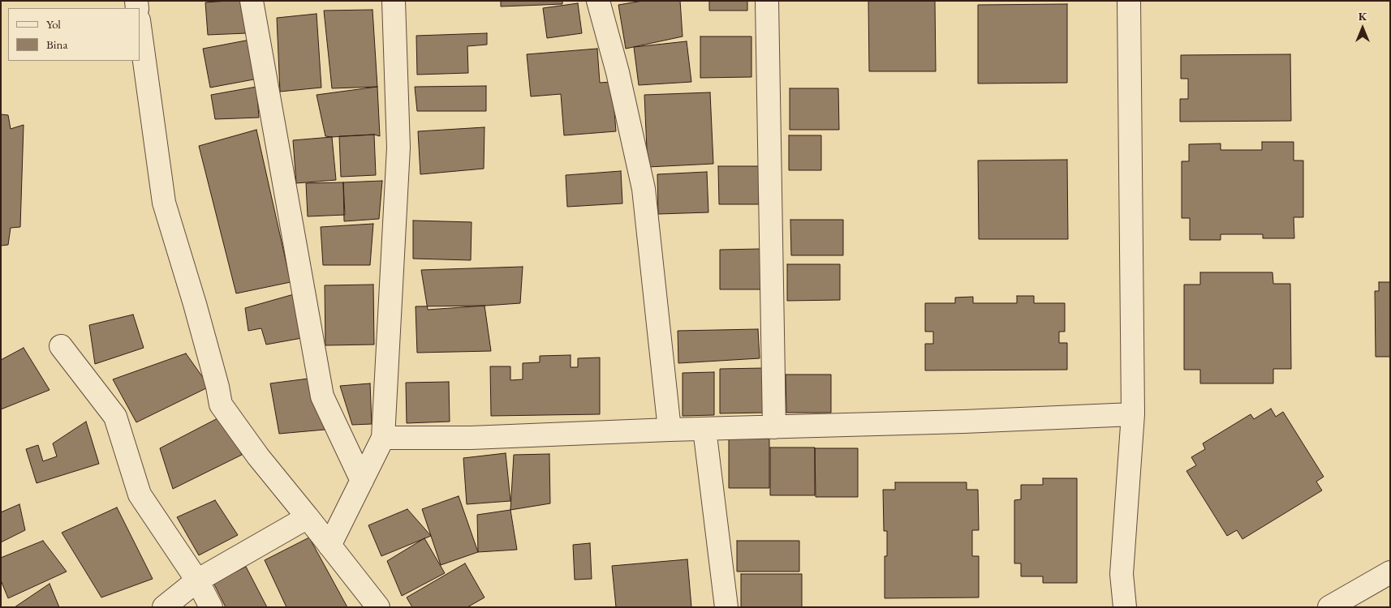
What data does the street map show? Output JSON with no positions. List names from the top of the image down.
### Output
{
  "legend": ["Yol", "Bina"],
  "north": "top"
}
